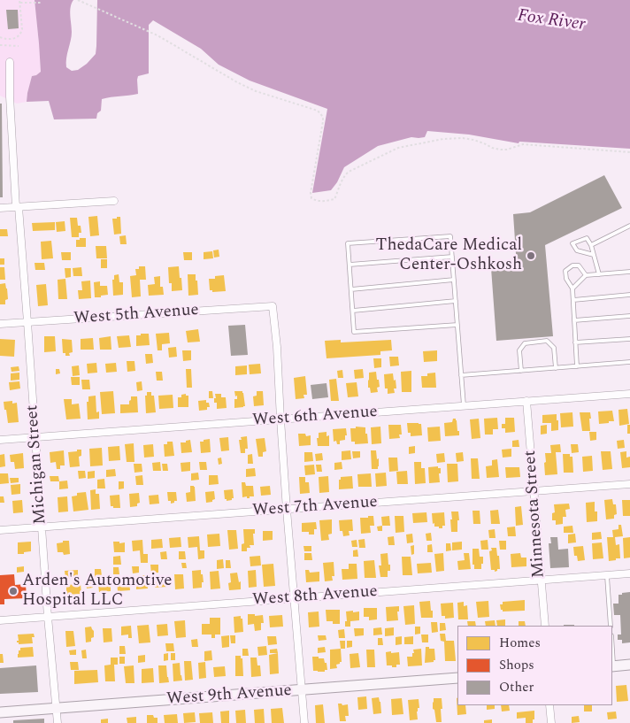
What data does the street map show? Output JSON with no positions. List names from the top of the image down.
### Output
{
  "streets": {
    "main road": ["West 9th Avenue"],
    "street": [
      "West 5th Avenue",
      "West 6th Avenue",
      "Michigan Street",
      "West 7th Avenue",
      "Minnesota Street",
      "West 8th Avenue"
    ]
  },
  "crossings": [
    ["West 5th Avenue", "West 6th Avenue"],
    ["West 5th Avenue", "Michigan Street"],
    ["West 6th Avenue", "Michigan Street"],
    ["West 6th Avenue", "Minnesota Street"],
    ["Michigan Street", "West 7th Avenue"],
    ["Michigan Street", "West 8th Avenue"],
    ["Michigan Street", "West 9th Avenue"],
    ["West 7th Avenue", "Minnesota Street"],
    ["Minnesota Street", "West 8th Avenue"]
  ],
  "water": ["Fox River"],
  "places": ["ThedaCare Medical Center-Oshkosh", "Arden's Automotive Hospital LLC"],
  "legend": ["Homes", "Shops", "Other"]
}
